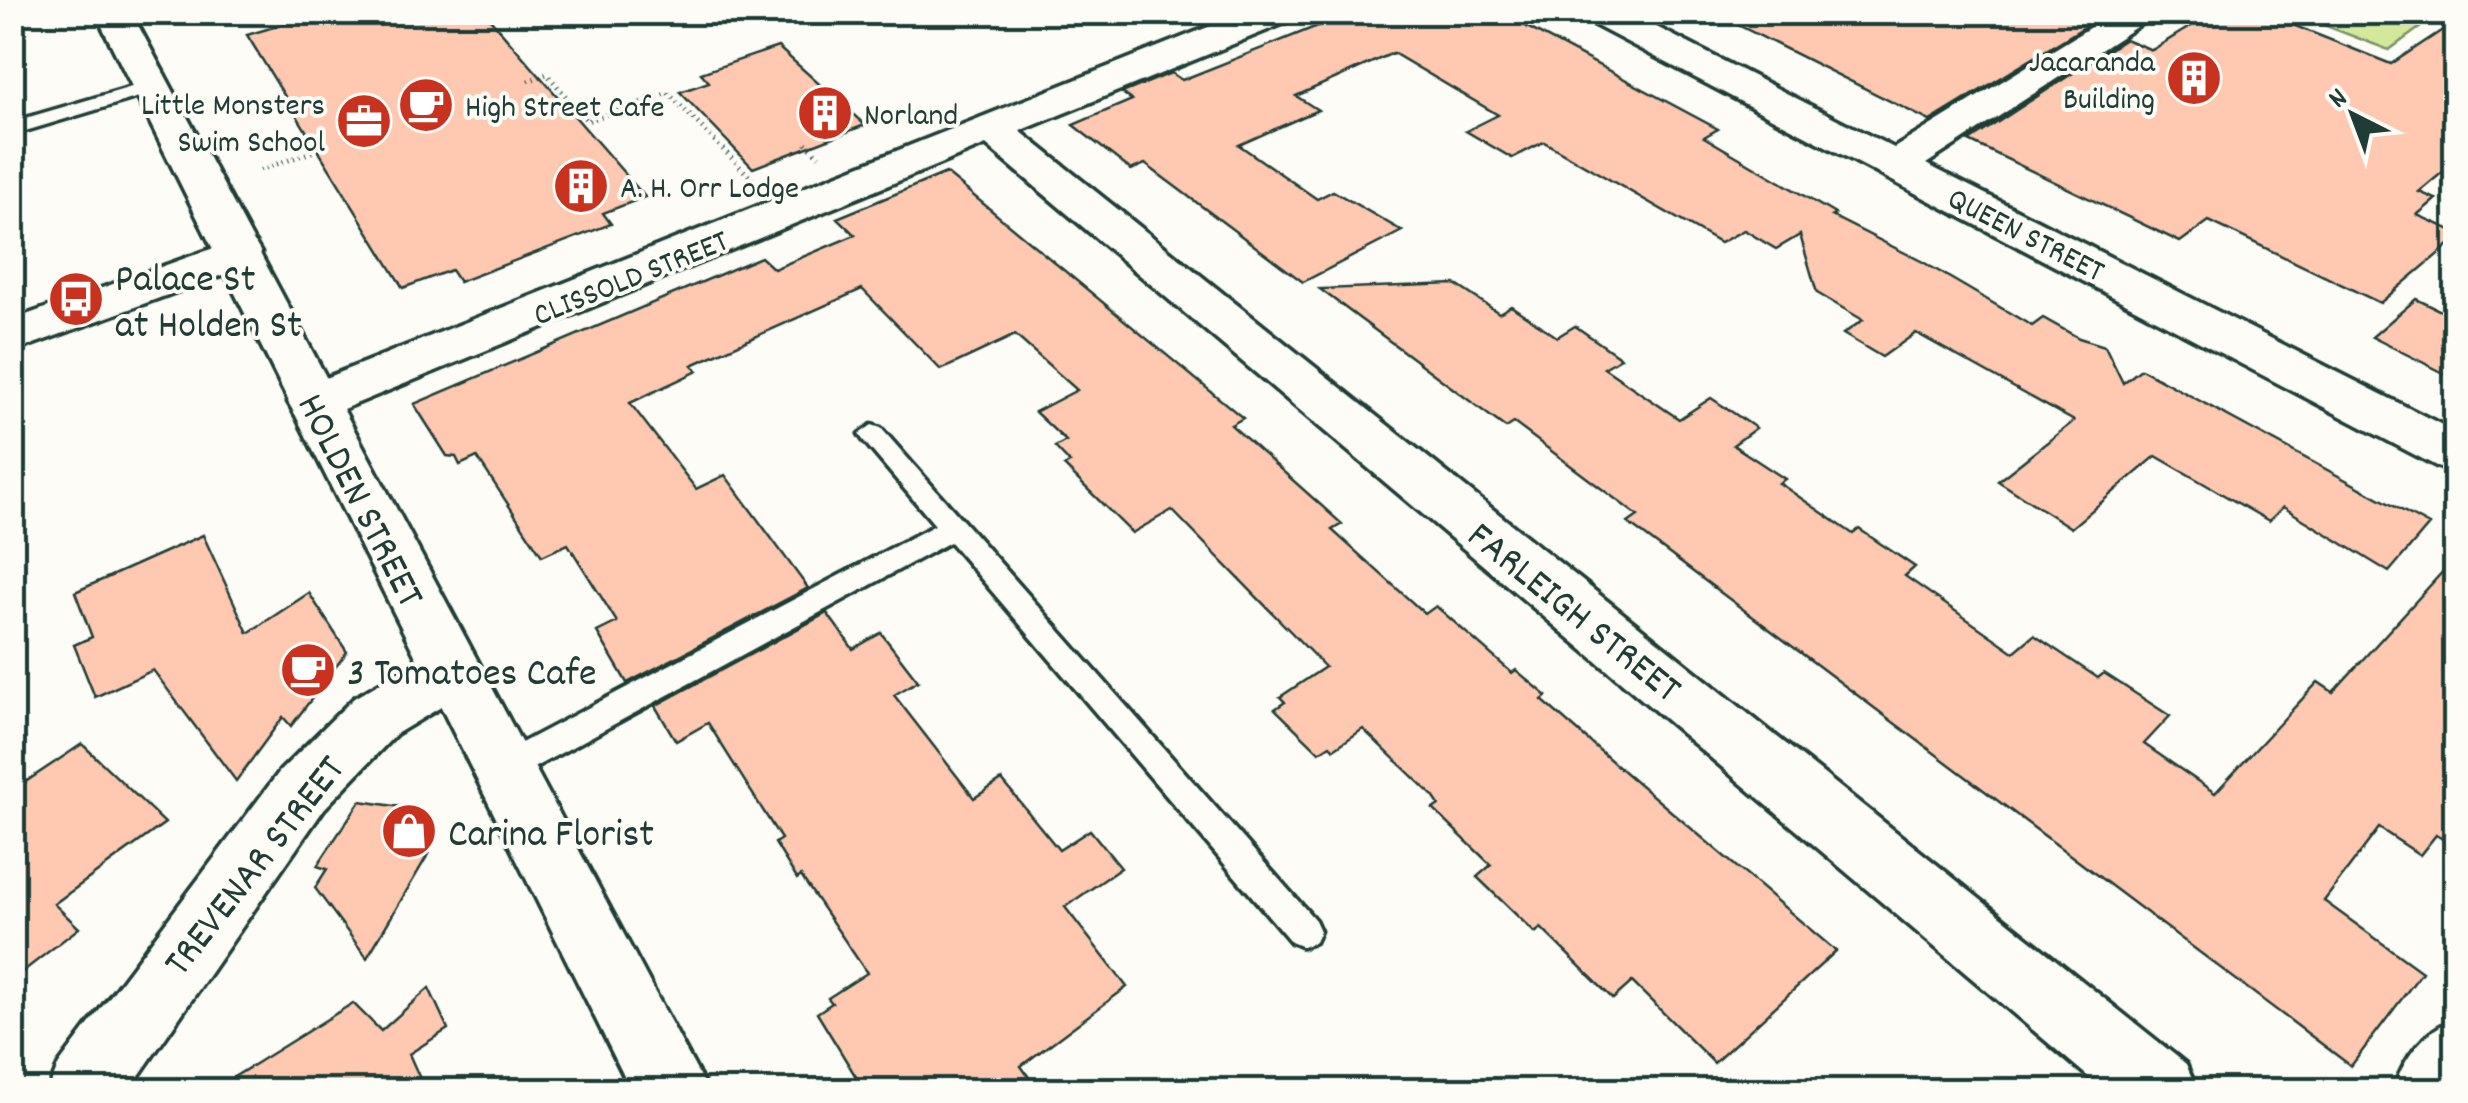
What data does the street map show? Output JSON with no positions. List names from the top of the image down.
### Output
{
  "streets": {
    "street": [
      "QUEEN STREET",
      "CLISSOLD STREET",
      "HOLDEN STREET",
      "FARLEIGH STREET",
      "TREVENAR STREET"
    ]
  },
  "crossings": [
    ["CLISSOLD STREET", "HOLDEN STREET"],
    ["CLISSOLD STREET", "FARLEIGH STREET"],
    ["HOLDEN STREET", "TREVENAR STREET"]
  ],
  "places": {
    "building": ["Jacaranda Building", "Norland", "A. H. Orr Lodge"],
    "cafe": ["High Street Cafe", "3 Tomatoes Cafe"],
    "office": ["Little Monsters Swim School"],
    "bus stop": ["Palace St at Holden St"],
    "shop": ["Carina Florist"]
  },
  "north": "top left"
}
